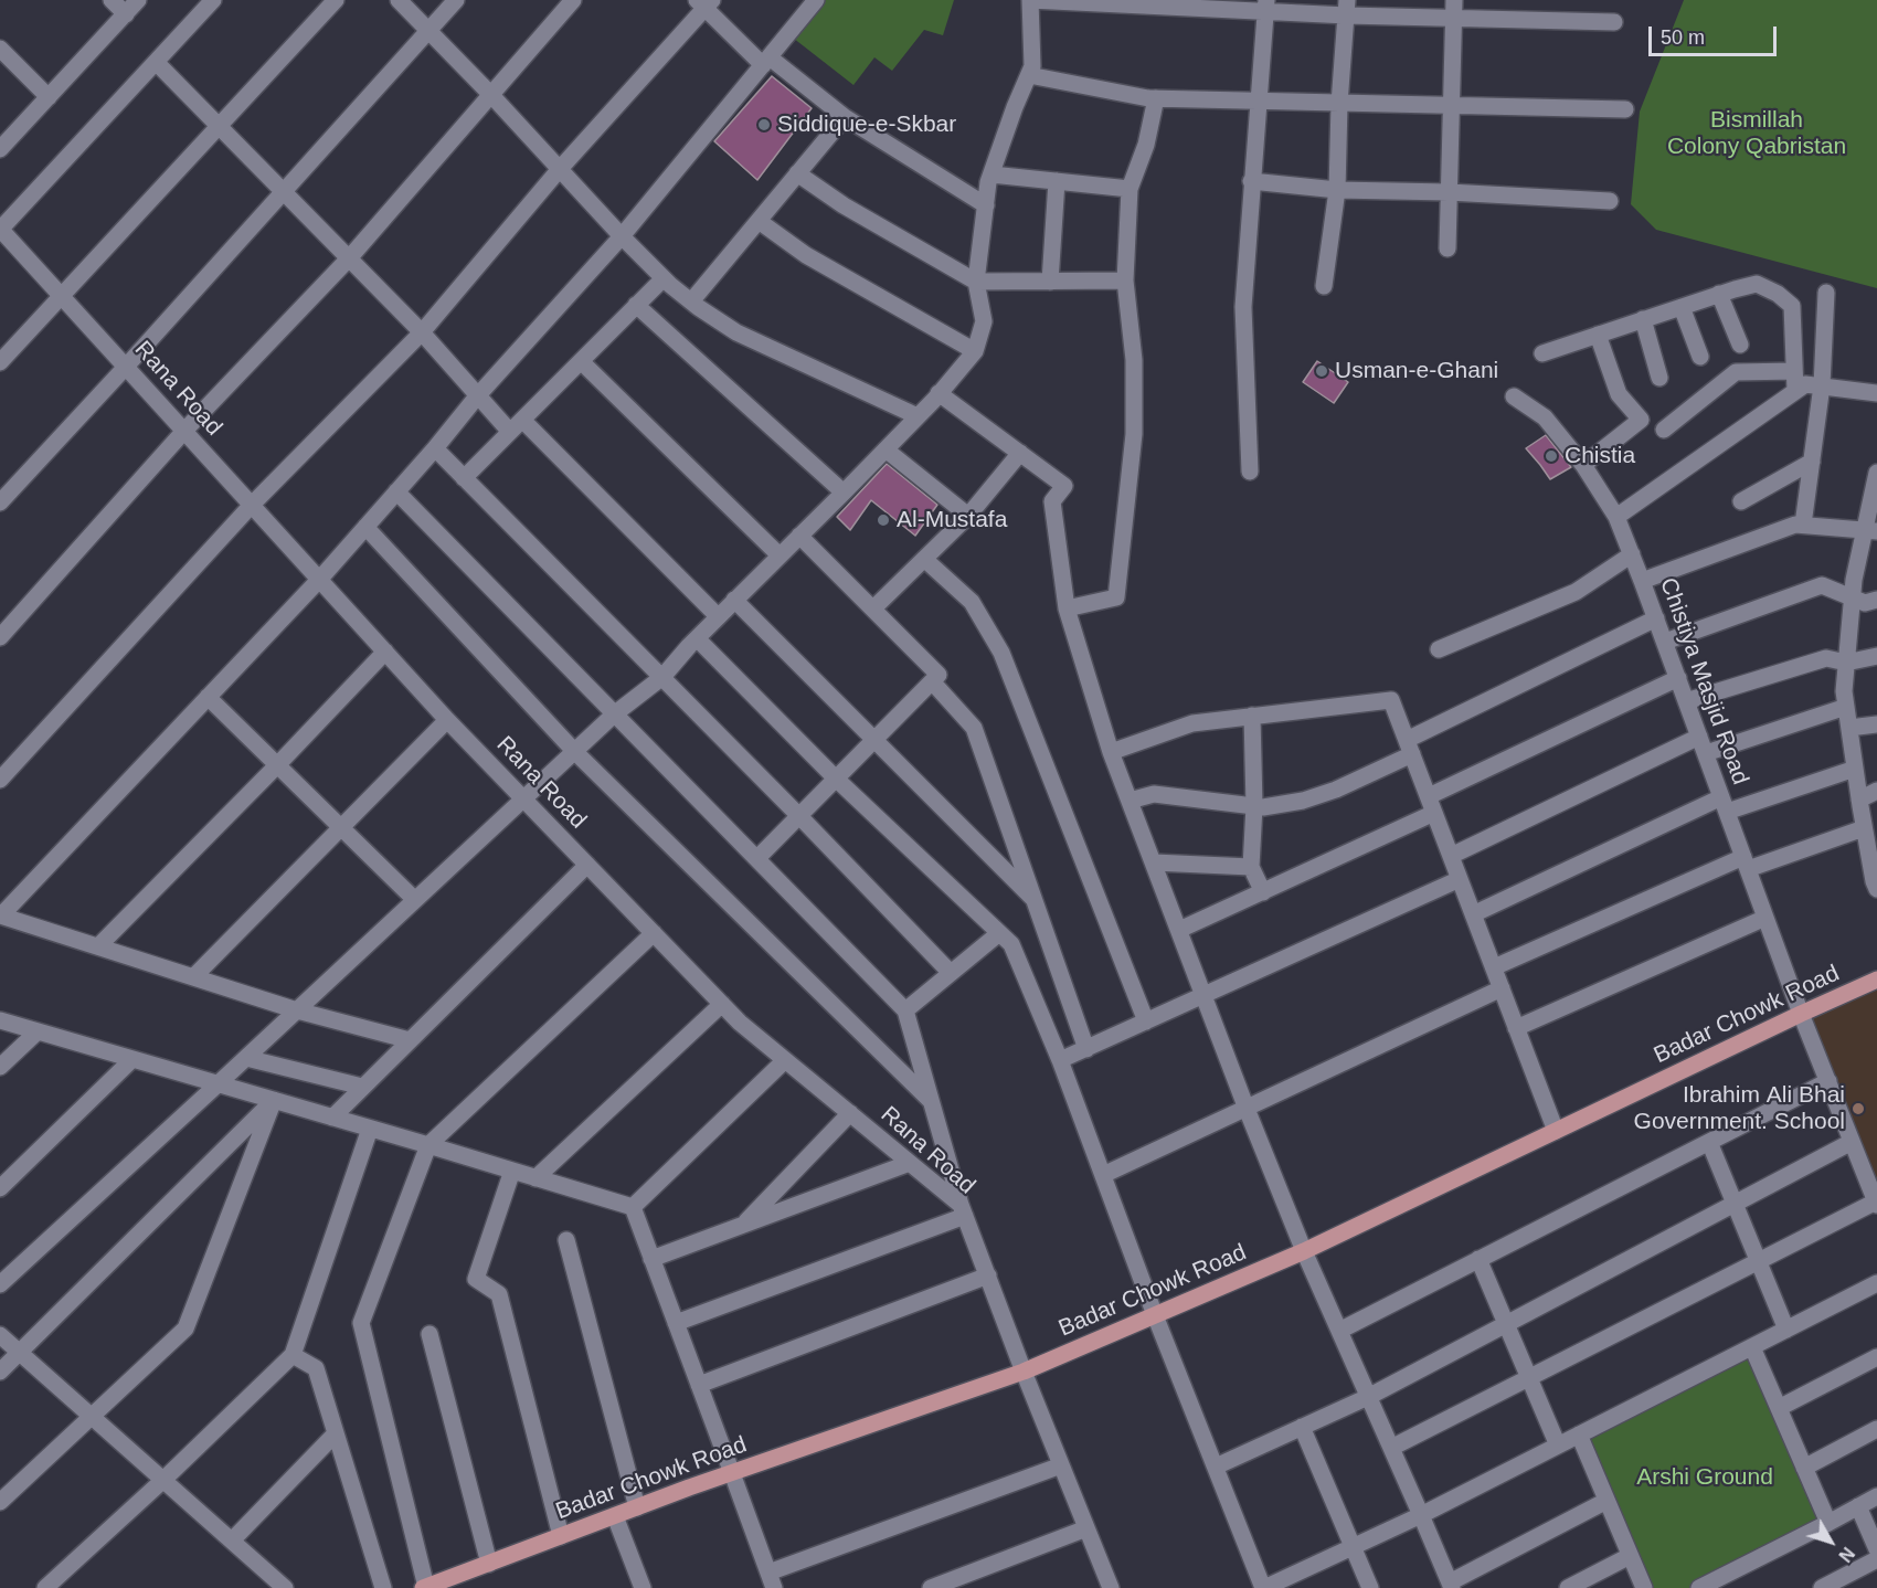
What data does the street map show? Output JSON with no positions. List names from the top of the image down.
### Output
{
  "streets": {
    "main road": ["Badar Chowk Road"],
    "street": ["Rana Road", "Chistiya Masjid Road"]
  },
  "crossings": [
    ["Rana Road", "Badar Chowk Road"],
    ["Chistiya Masjid Road", "Badar Chowk Road"]
  ],
  "parks": ["Bismillah Colony Qabristan", "Arshi Ground"],
  "places": [
    "Siddique-e-Skbar",
    "Usman-e-Ghani",
    "Chistia",
    "Al-Mustafa",
    "Ibrahim Ali Bhai Government. School"
  ],
  "scale_bar": "50 m",
  "north": "bottom right"
}
